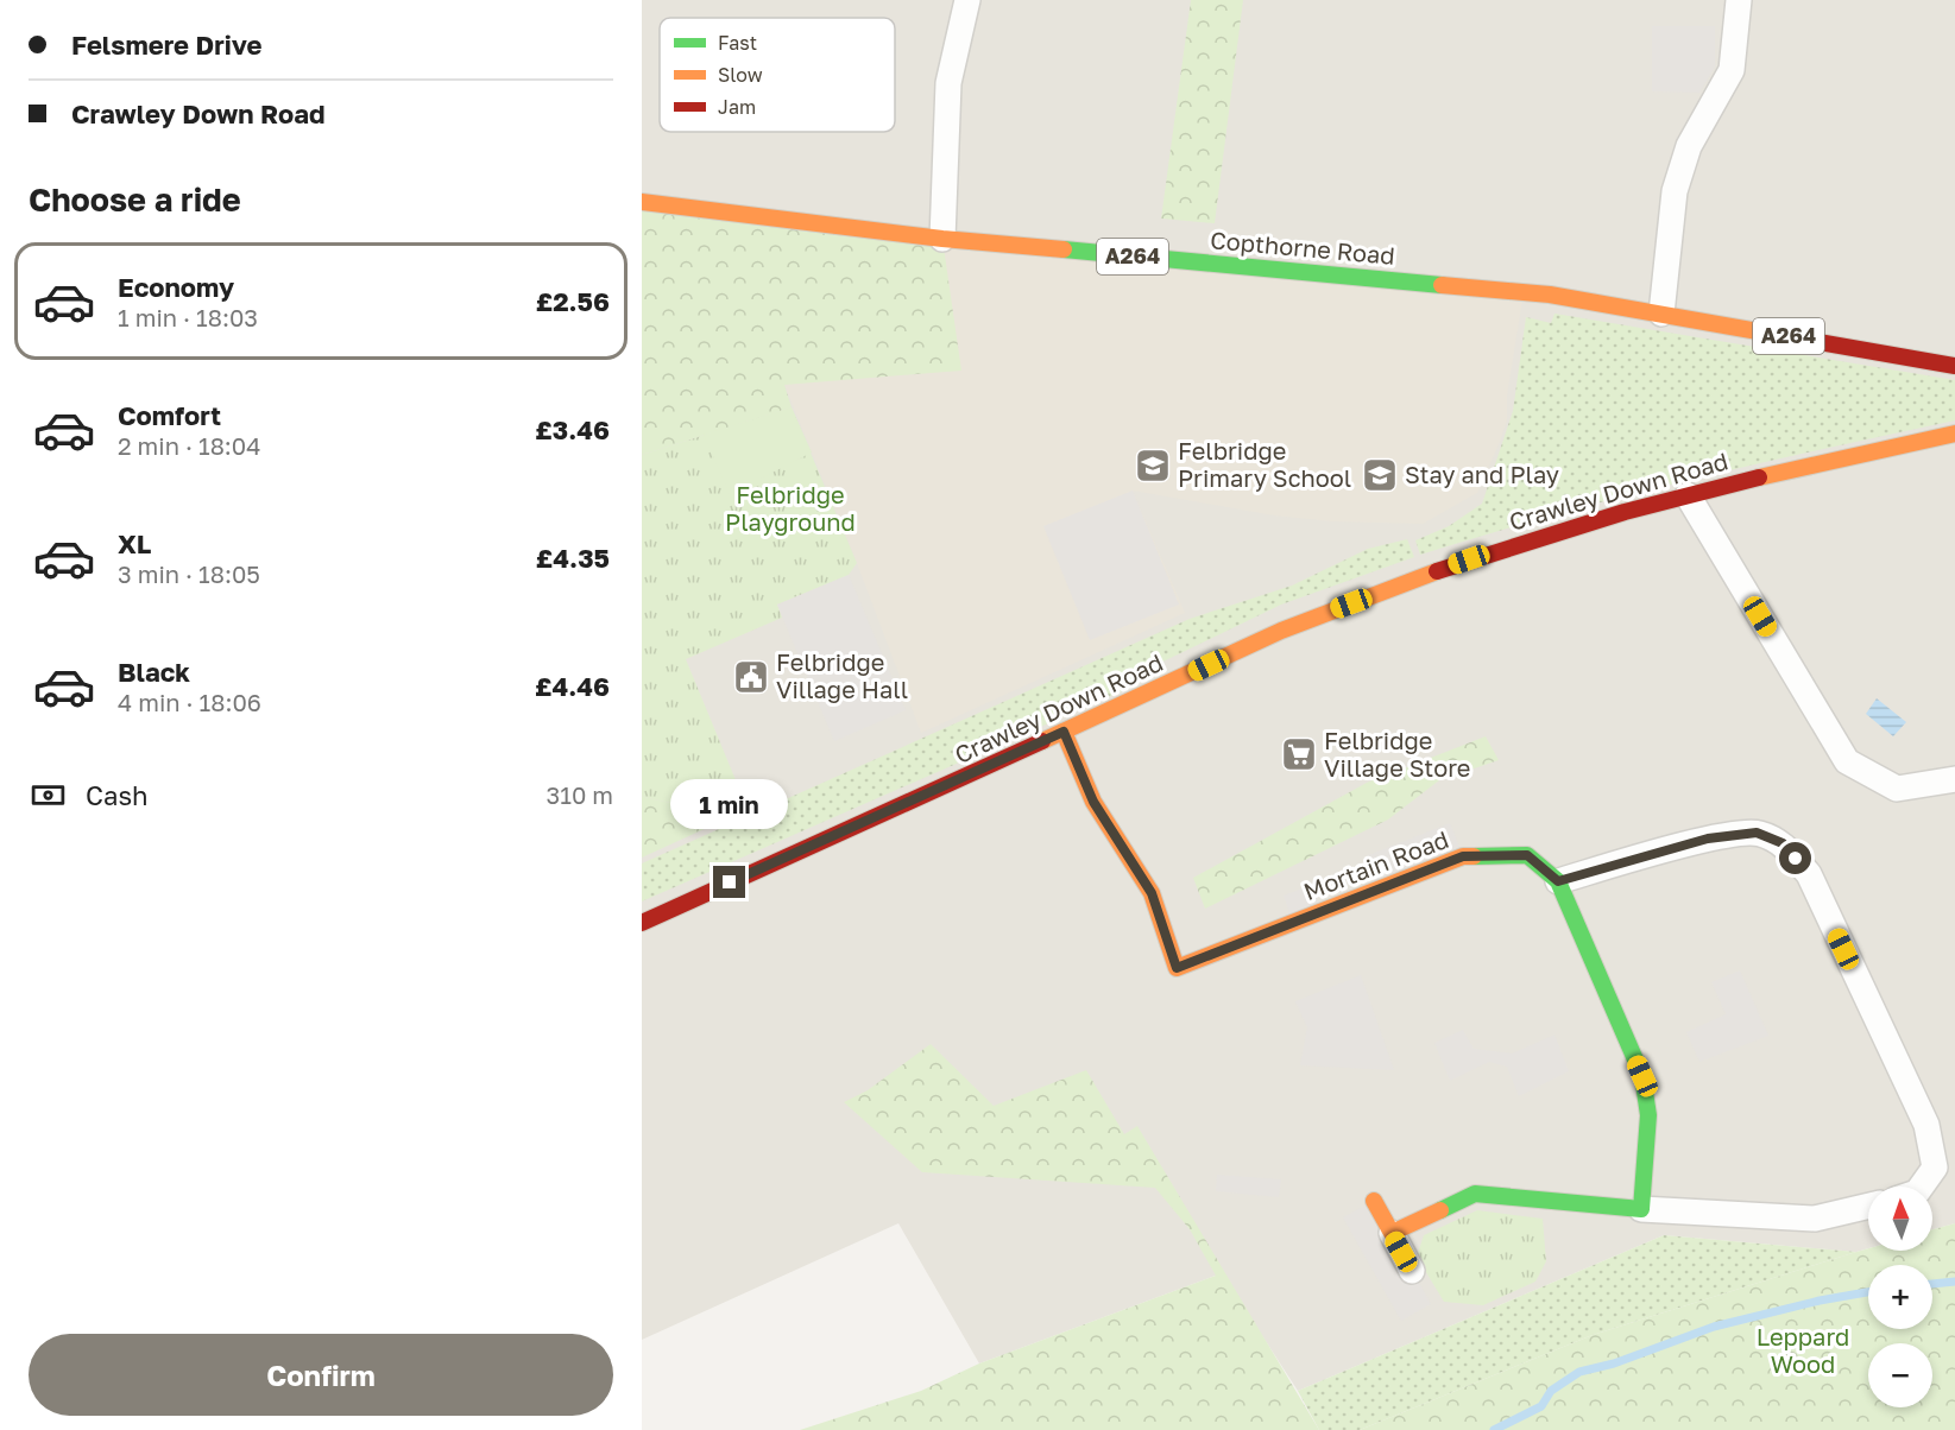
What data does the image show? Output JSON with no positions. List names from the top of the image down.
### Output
{
  "streets": {
    "main road": [
      "Copthorne Road",
      "A264",
      "Crawley Down Road",
      "Mortain Road"
    ]
  },
  "crossings": [
    ["Crawley Down Road", "Mortain Road"]
  ],
  "parks": ["Felbridge Playground", "Leppard Wood"],
  "places": {
    "school or university": ["Felbridge Primary School", "Stay and Play"],
    "public building": ["Felbridge Village Hall"],
    "supermarket": ["Felbridge Village Store"]
  },
  "legend": ["Fast", "Slow", "Jam"],
  "north": "top",
  "page": {
    "banner": ["Felsmere Drive", "Crawley Down Road"],
    "heading": "Choose a ride",
    "list": [
      {
        "name": "Economy",
        "note": "1 min · 18:03",
        "value": "£2.56"
      },
      {
        "name": "Comfort",
        "note": "2 min · 18:04",
        "value": "£3.46"
      },
      {
        "name": "XL",
        "note": "3 min · 18:05",
        "value": "£4.35"
      },
      {
        "name": "Black",
        "note": "4 min · 18:06",
        "value": "£4.46"
      }
    ],
    "pay": ["Cash", "310 m"],
    "bubble": "1 min",
    "map_buttons": ["+", "−"],
    "buttons": "Confirm"
  }
}
